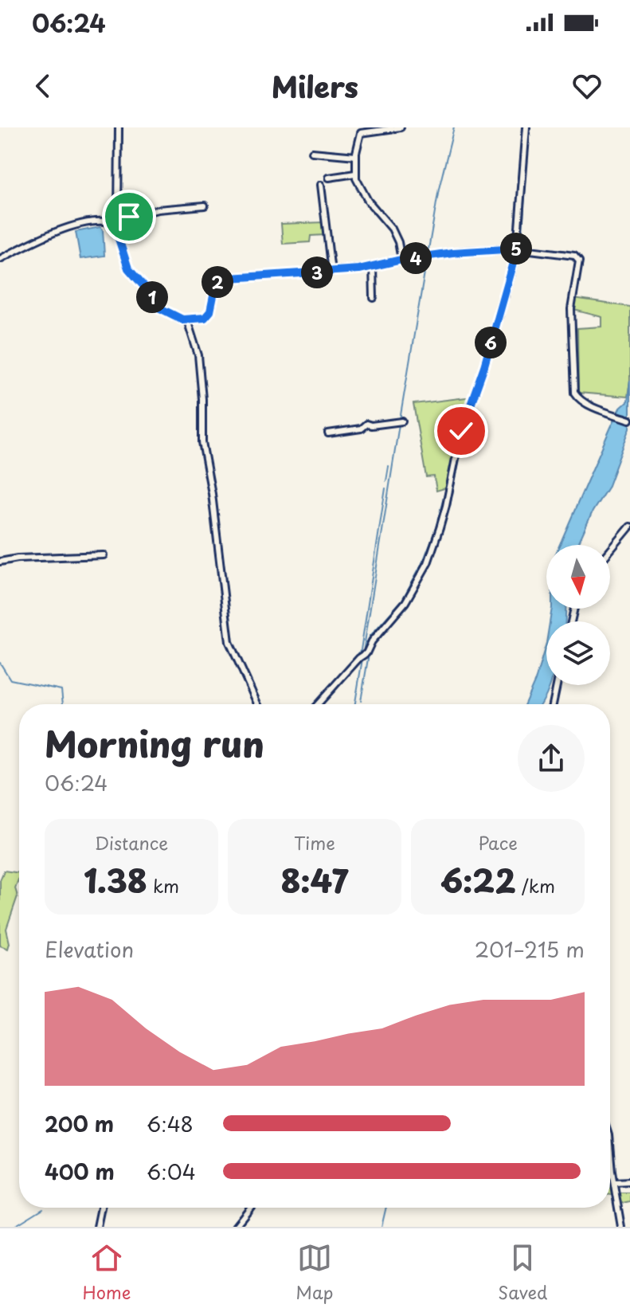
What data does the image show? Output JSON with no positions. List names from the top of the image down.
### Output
{
  "north": "bottom",
  "page": {
    "status": "06:24",
    "header": "Milers",
    "pins": [
      "5",
      "4",
      "3",
      "2",
      "1",
      "6"
    ],
    "heading": ["Morning run", "06:24"],
    "stats": [
      ["Distance", "1.38 km"],
      ["Time", "8:47"],
      ["Pace", "6:22 /km"]
    ],
    "chart": ["Elevation", "201–215 m"],
    "list": [
      {
        "name": "200 m",
        "note": "6:48"
      },
      {
        "name": "400 m",
        "note": "6:04"
      }
    ],
    "tabs": ["Home", "Map", "Saved"]
  }
}
